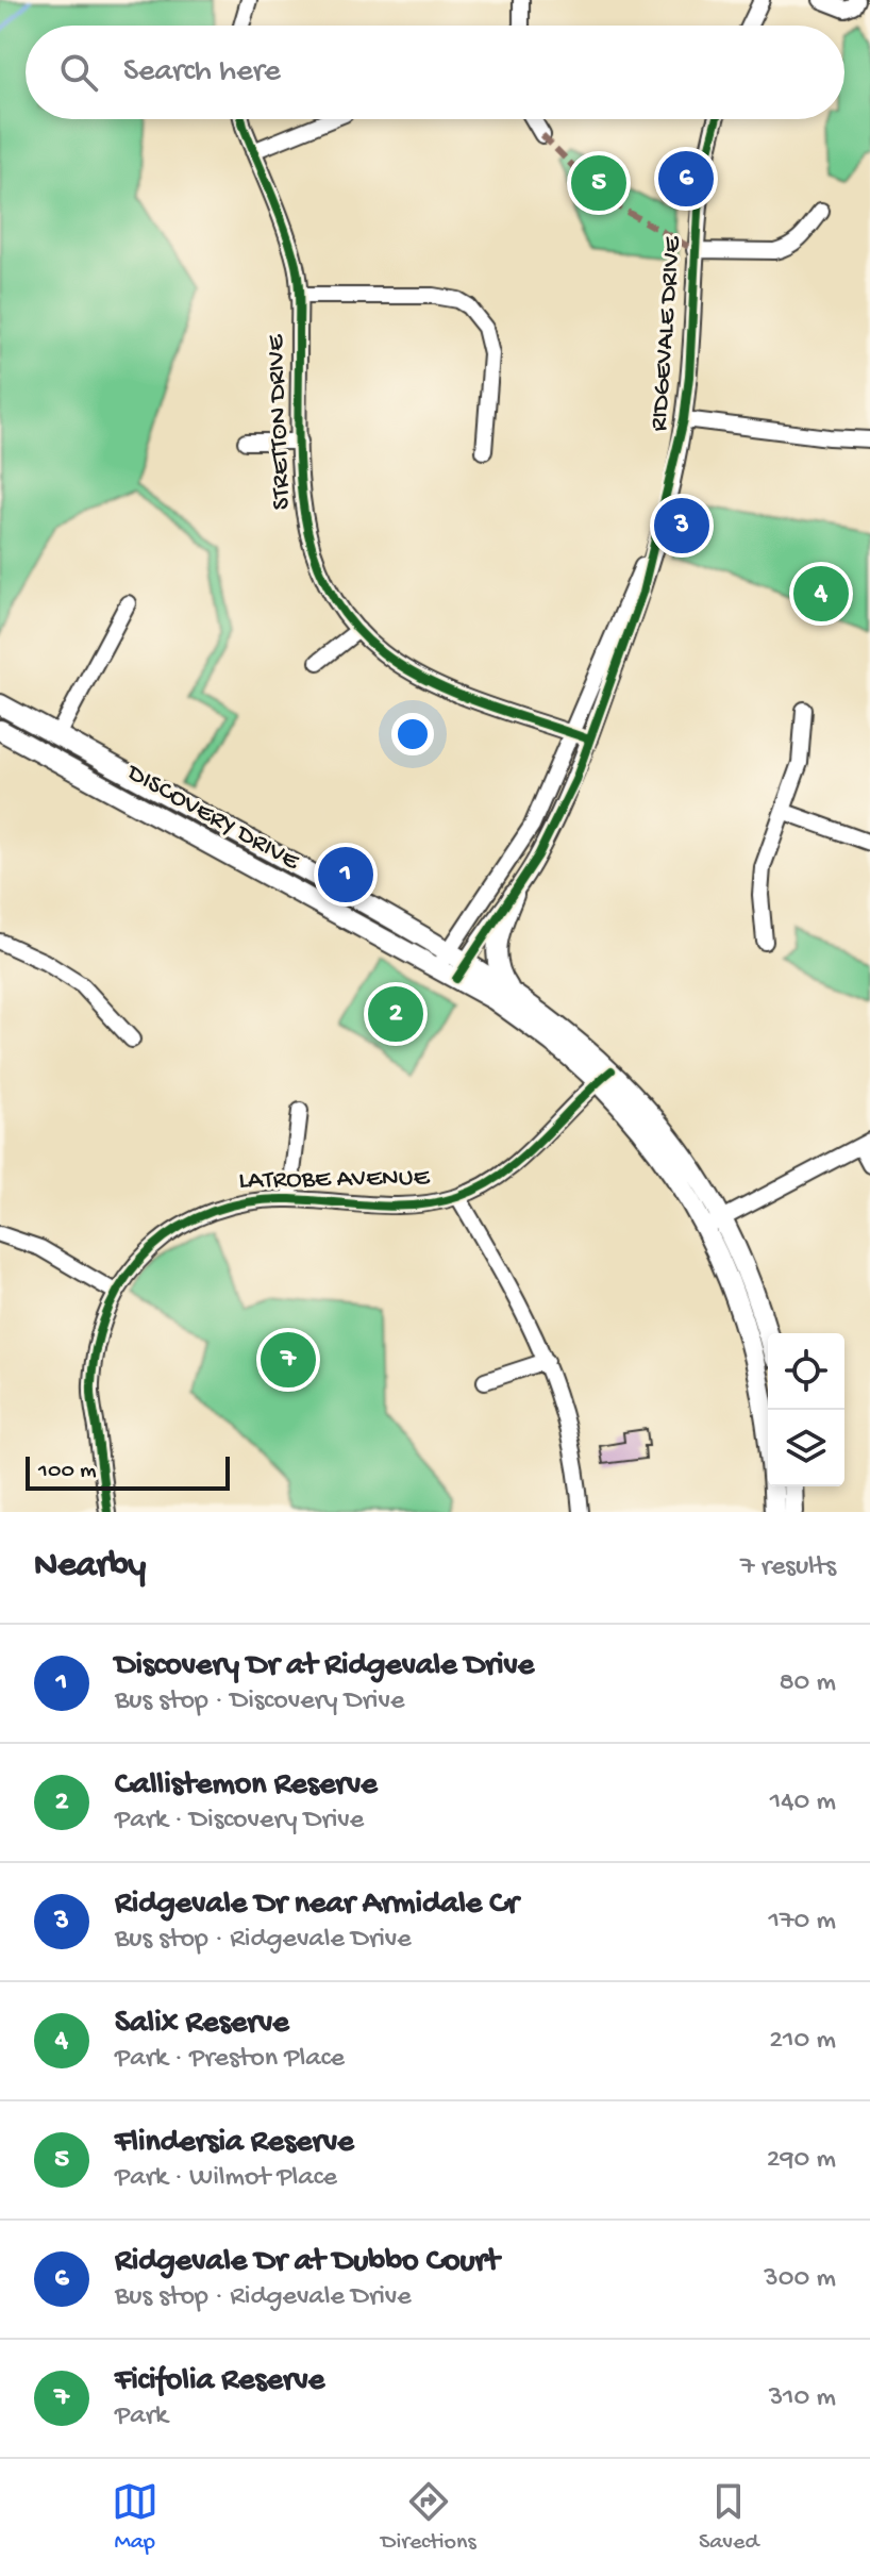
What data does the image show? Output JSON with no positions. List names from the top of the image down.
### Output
{
  "streets": {
    "main road": ["DISCOVERY DRIVE"],
    "street": ["RIDGEVALE DRIVE", "STRETTON DRIVE", "LATROBE AVENUE"]
  },
  "crossings": [
    ["RIDGEVALE DRIVE", "STRETTON DRIVE"],
    ["RIDGEVALE DRIVE", "DISCOVERY DRIVE"],
    ["DISCOVERY DRIVE", "LATROBE AVENUE"]
  ],
  "scale_bar": "100 m",
  "page": {
    "search": "Search here",
    "pins": [
      "6",
      "5",
      "3",
      "4",
      "1",
      "2",
      "7"
    ],
    "scale": "100 m",
    "heading": ["Nearby", "7 results"],
    "list": [
      {
        "mark": "1",
        "name": "Discovery Dr at Ridgevale Drive",
        "note": "Bus stop · Discovery Drive",
        "value": "80 m"
      },
      {
        "mark": "2",
        "name": "Callistemon Reserve",
        "note": "Park · Discovery Drive",
        "value": "140 m"
      },
      {
        "mark": "3",
        "name": "Ridgevale Dr near Armidale Cr",
        "note": "Bus stop · Ridgevale Drive",
        "value": "170 m"
      },
      {
        "mark": "4",
        "name": "Salix Reserve",
        "note": "Park · Preston Place",
        "value": "210 m"
      },
      {
        "mark": "5",
        "name": "Flindersia Reserve",
        "note": "Park · Wilmot Place",
        "value": "290 m"
      },
      {
        "mark": "6",
        "name": "Ridgevale Dr at Dubbo Court",
        "note": "Bus stop · Ridgevale Drive",
        "value": "300 m"
      },
      {
        "mark": "7",
        "name": "Ficifolia Reserve",
        "note": "Park",
        "value": "310 m"
      }
    ],
    "nav": ["Map", "Directions", "Saved"]
  }
}
